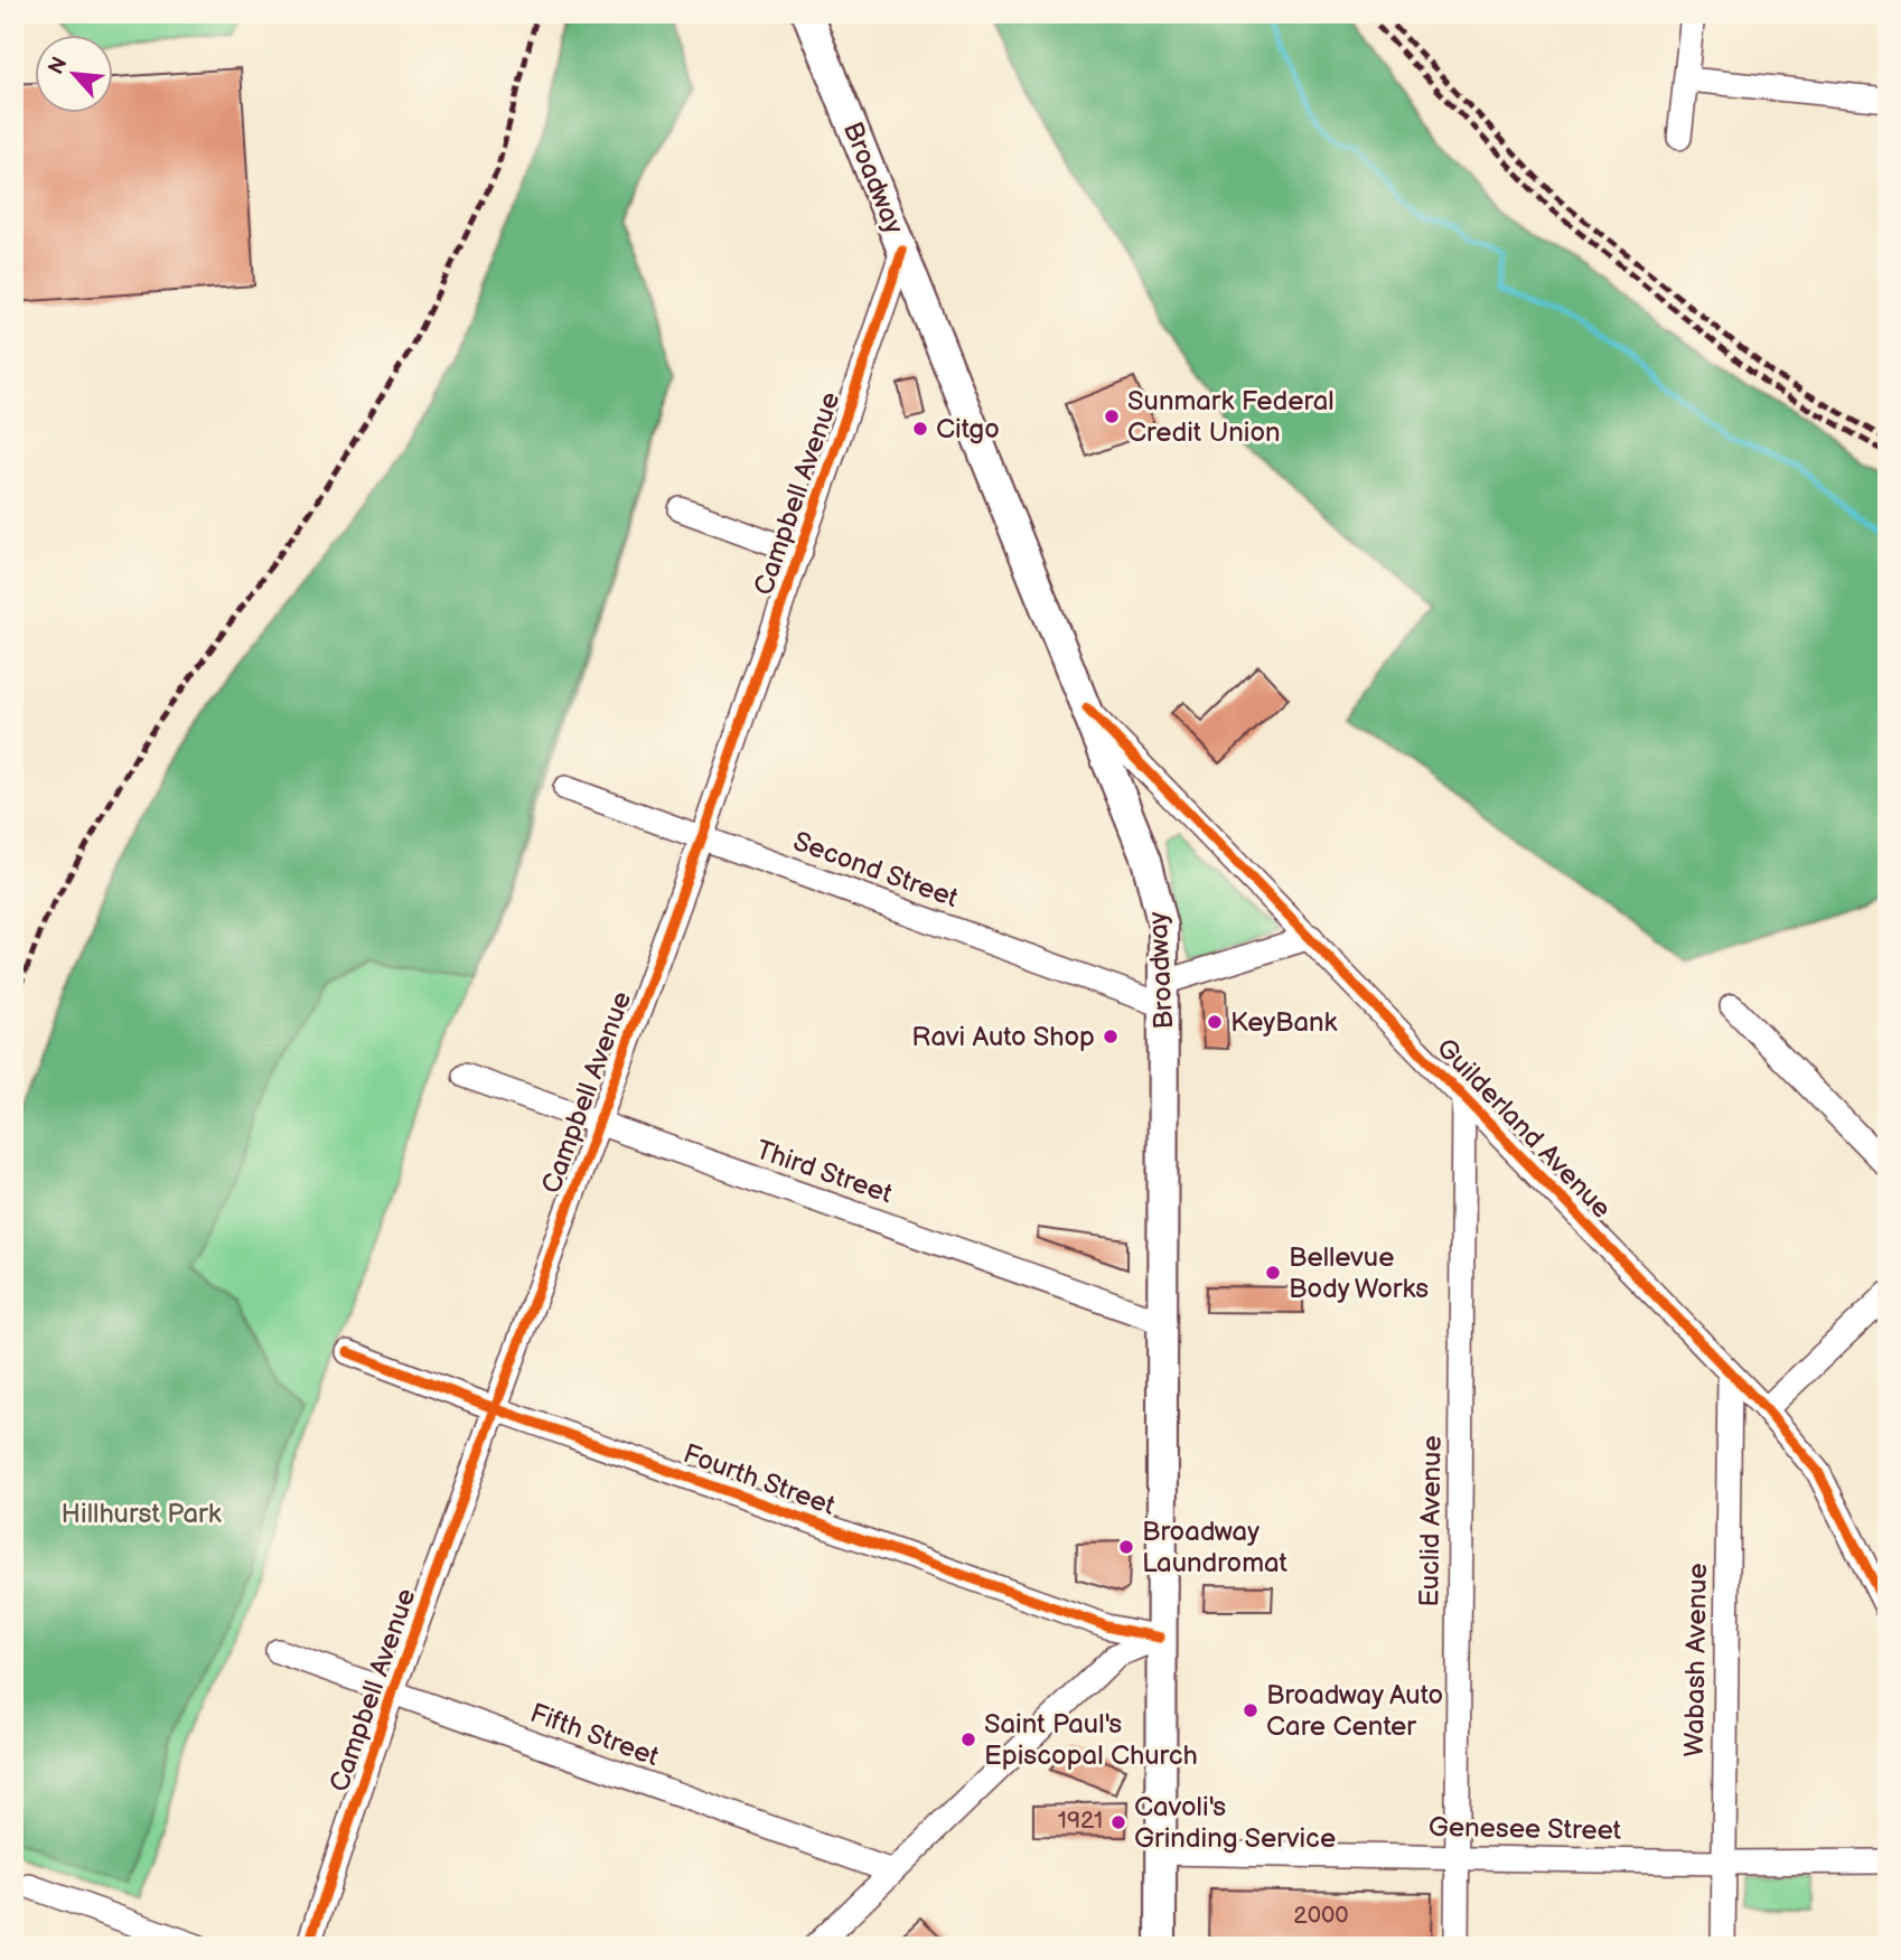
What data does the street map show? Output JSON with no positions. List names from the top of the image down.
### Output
{
  "streets": {
    "main road": ["Broadway"],
    "street": [
      "Campbell Avenue",
      "Second Street",
      "Guilderland Avenue",
      "Third Street",
      "Fourth Street",
      "Euclid Avenue",
      "Wabash Avenue",
      "Fifth Street",
      "Genesee Street"
    ]
  },
  "crossings": [
    ["Broadway", "Campbell Avenue"],
    ["Broadway", "Second Street"],
    ["Broadway", "Guilderland Avenue"],
    ["Broadway", "Third Street"],
    ["Broadway", "Fourth Street"],
    ["Broadway", "Genesee Street"],
    ["Campbell Avenue", "Second Street"],
    ["Campbell Avenue", "Third Street"],
    ["Campbell Avenue", "Fourth Street"],
    ["Campbell Avenue", "Fifth Street"],
    ["Guilderland Avenue", "Euclid Avenue"],
    ["Guilderland Avenue", "Wabash Avenue"],
    ["Euclid Avenue", "Genesee Street"],
    ["Wabash Avenue", "Genesee Street"]
  ],
  "parks": ["Hillhurst Park"],
  "places": [
    "Sunmark Federal Credit Union",
    "Citgo",
    "KeyBank",
    "Ravi Auto Shop",
    "Bellevue Body Works",
    "Broadway Laundromat",
    "Broadway Auto Care Center",
    "Saint Paul's Episcopal Church",
    "Cavoli's Grinding Service"
  ],
  "house_numbers": ["1921", "2000"],
  "north": "top left"
}
